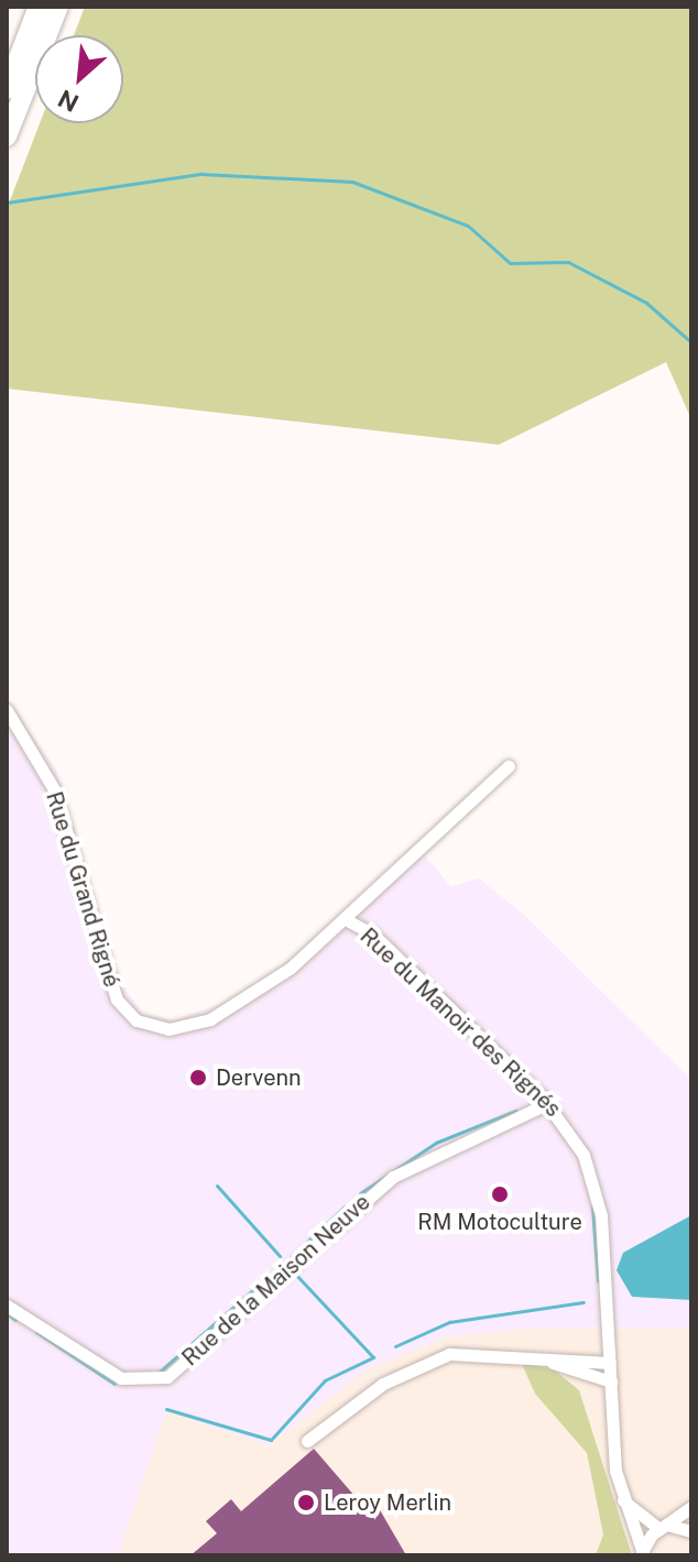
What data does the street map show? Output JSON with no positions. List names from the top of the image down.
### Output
{
  "streets": {
    "street": ["Rue du Grand Rigné", "Rue du Manoir des Rignés", "Rue de la Maison Neuve"]
  },
  "crossings": [
    ["Rue du Grand Rigné", "Rue du Manoir des Rignés"],
    ["Rue du Manoir des Rignés", "Rue de la Maison Neuve"]
  ],
  "places": ["Dervenn", "RM Motoculture", "Leroy Merlin"],
  "north": "bottom left"
}
